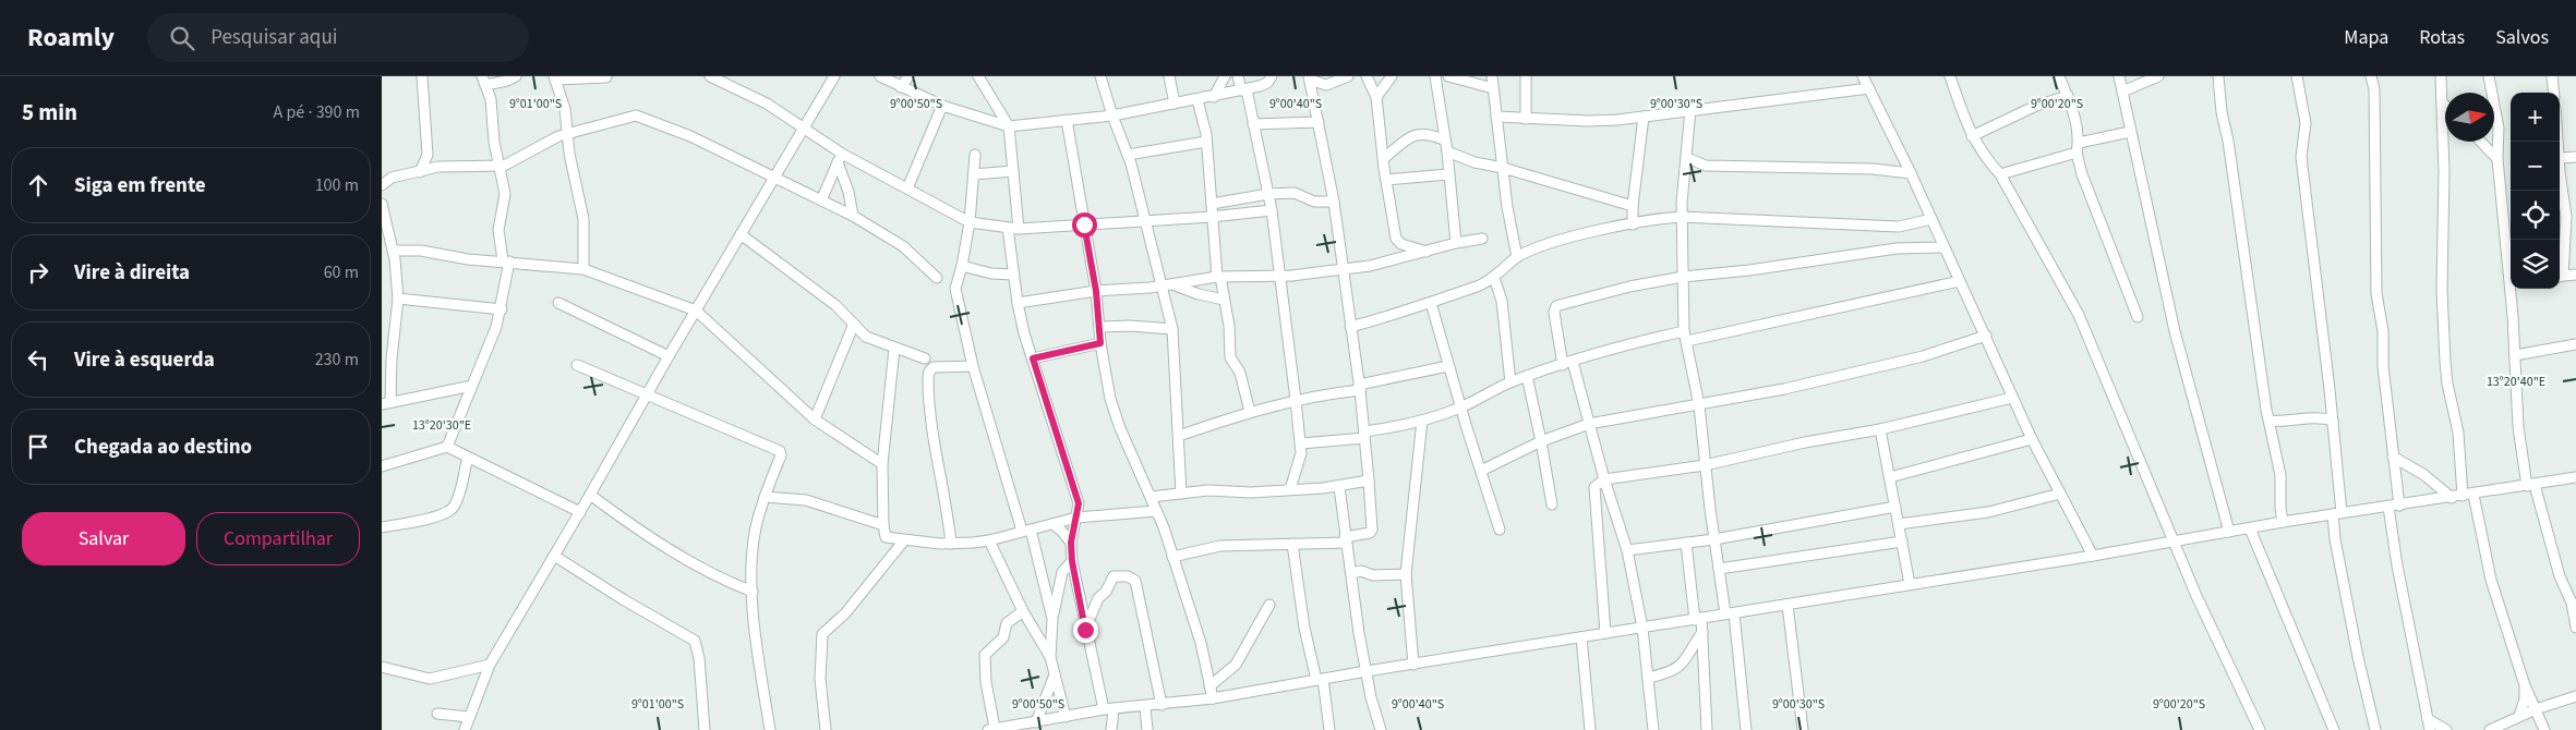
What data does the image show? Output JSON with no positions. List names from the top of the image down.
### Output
{
  "north": "right",
  "page": {
    "header": "Roamly",
    "search": "Pesquisar aqui",
    "nav": ["Mapa", "Rotas", "Salvos"],
    "heading": ["5 min", "A pé · 390 m"],
    "map_buttons": ["+", "−"],
    "list": [
      ["Siga em frente", "100 m"],
      ["Vire à direita", "60 m"],
      ["Vire à esquerda", "230 m"],
      "Chegada ao destino"
    ],
    "buttons": ["Salvar", "Compartilhar"]
  },
  "coordinates": [
    "9°01'00\"S",
    "9°00'50\"S",
    "9°00'40\"S",
    "9°00'30\"S",
    "9°00'20\"S",
    "13°20'40\"E",
    "13°20'30\"E"
  ]
}
